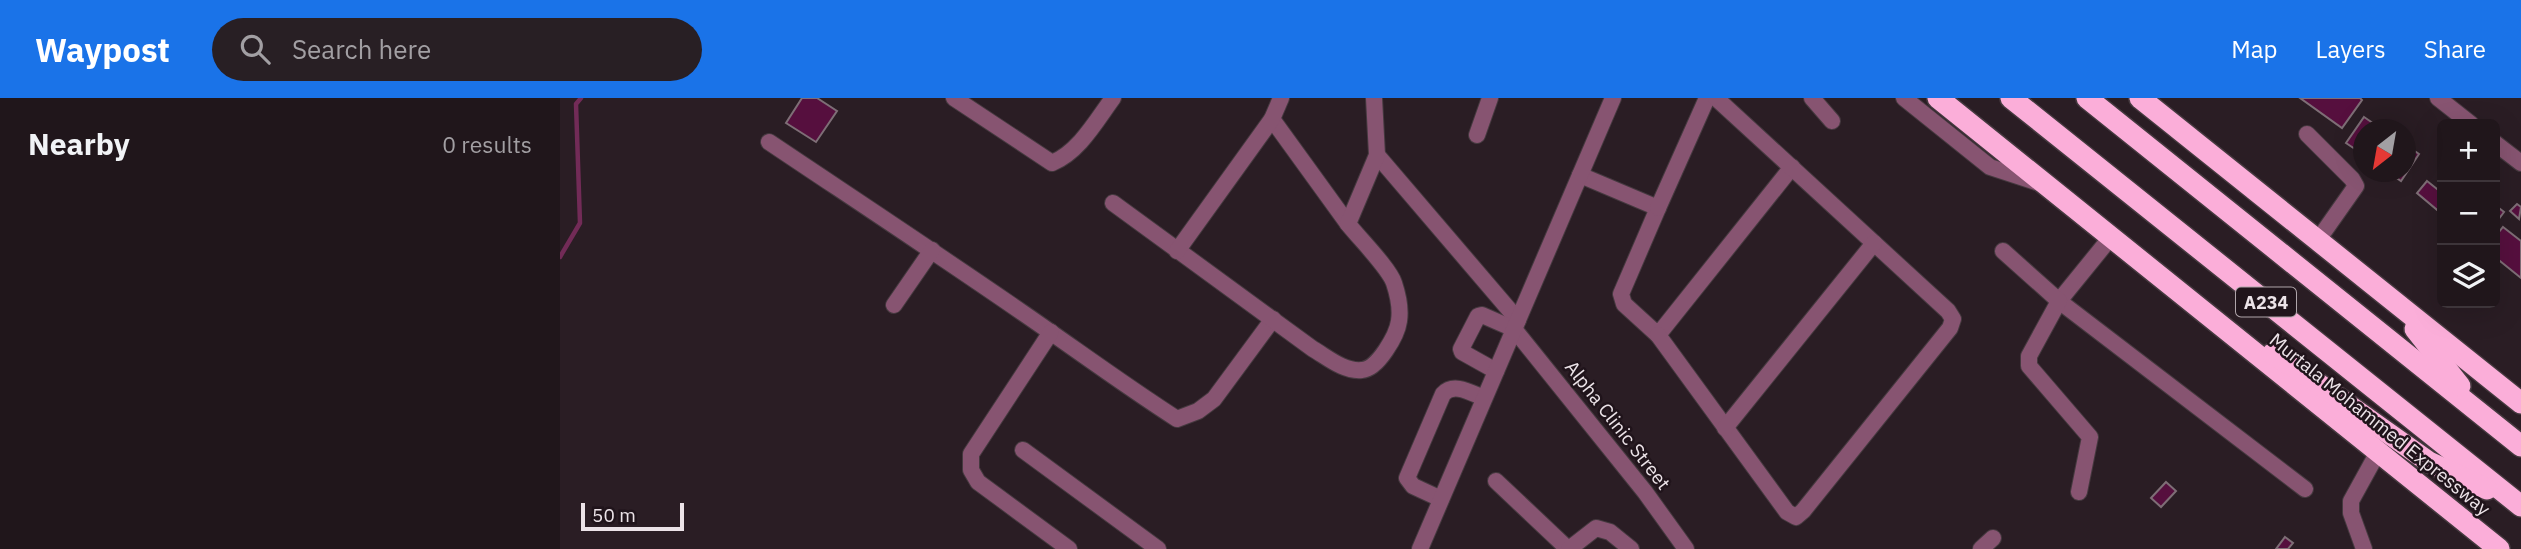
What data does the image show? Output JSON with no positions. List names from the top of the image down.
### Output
{
  "streets": {
    "highway": ["A234", "Murtala Mohammed Expressway"],
    "street": ["Alpha Clinic Street"]
  },
  "scale_bar": "50 m",
  "north": "bottom left",
  "page": {
    "header": "Waypost",
    "search": "Search here",
    "nav": ["Map", "Layers", "Share"],
    "heading": ["Nearby", "0 results"],
    "map_buttons": ["+", "−"],
    "scale": "50 m"
  }
}
